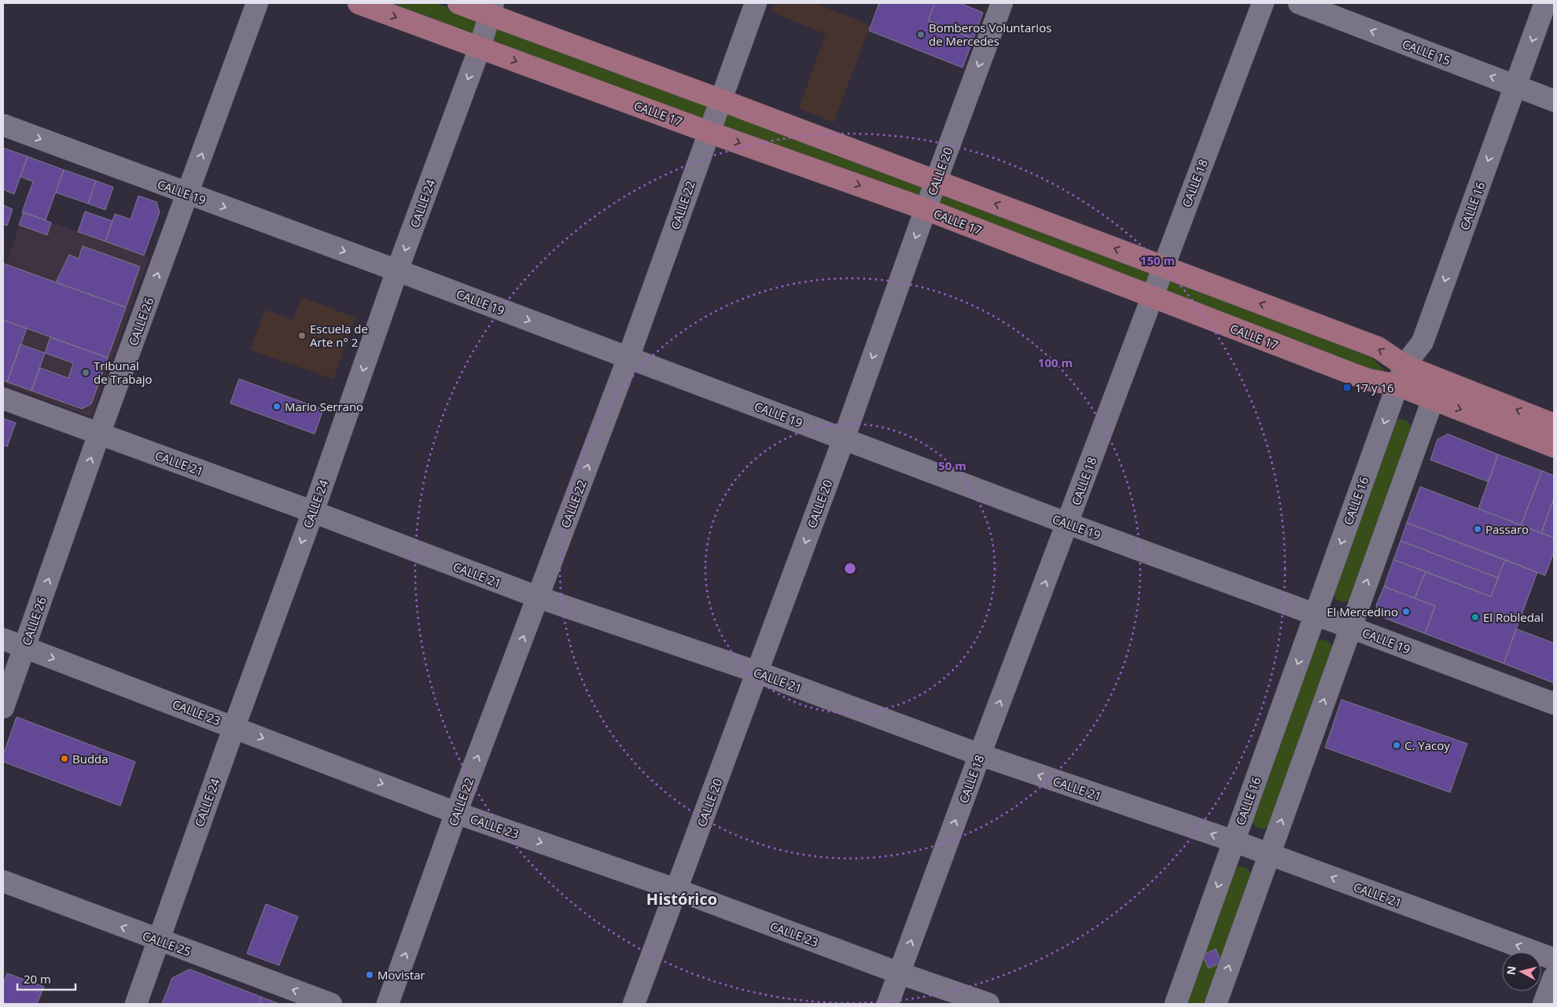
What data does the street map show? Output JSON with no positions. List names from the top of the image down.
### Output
{
  "streets": {
    "main road": ["CALLE 17"],
    "street": [
      "CALLE 15",
      "CALLE 20",
      "CALLE 18",
      "CALLE 19",
      "CALLE 24",
      "CALLE 22",
      "CALLE 16",
      "CALLE 26",
      "CALLE 21",
      "CALLE 23",
      "CALLE 25"
    ]
  },
  "crossings": [
    ["CALLE 15", "CALLE 16"],
    ["CALLE 17", "CALLE 20"],
    ["CALLE 17", "CALLE 18"],
    ["CALLE 17", "CALLE 24"],
    ["CALLE 17", "CALLE 22"],
    ["CALLE 17", "CALLE 16"],
    ["CALLE 20", "CALLE 19"],
    ["CALLE 20", "CALLE 21"],
    ["CALLE 20", "CALLE 23"],
    ["CALLE 18", "CALLE 19"],
    ["CALLE 18", "CALLE 21"],
    ["CALLE 18", "CALLE 23"],
    ["CALLE 19", "CALLE 24"],
    ["CALLE 19", "CALLE 22"],
    ["CALLE 19", "CALLE 16"],
    ["CALLE 19", "CALLE 26"],
    ["CALLE 24", "CALLE 21"],
    ["CALLE 24", "CALLE 23"],
    ["CALLE 24", "CALLE 25"],
    ["CALLE 22", "CALLE 21"],
    ["CALLE 22", "CALLE 23"],
    ["CALLE 16", "CALLE 21"],
    ["CALLE 26", "CALLE 21"],
    ["CALLE 26", "CALLE 23"]
  ],
  "one_way": [
    "CALLE 15",
    "CALLE 20",
    "CALLE 18",
    "CALLE 19",
    "CALLE 24",
    "CALLE 22",
    "CALLE 26",
    "CALLE 23",
    "CALLE 25"
  ],
  "districts": ["Histórico"],
  "places": {
    "other": [
      "Bomberos Voluntarios de Mercedes",
      "Escuela de Arte n° 2",
      "Tribunal de Trabajo",
      "Mario Serrano",
      "Passaro",
      "El Mercedino",
      "El Robledal",
      "C. Yacoy",
      "Budda",
      "Movistar"
    ],
    "transit": ["17 y 16"]
  },
  "scale_bar": "20 m",
  "north": "left",
  "rings": ["150 m", "100 m", "50 m"]
}
